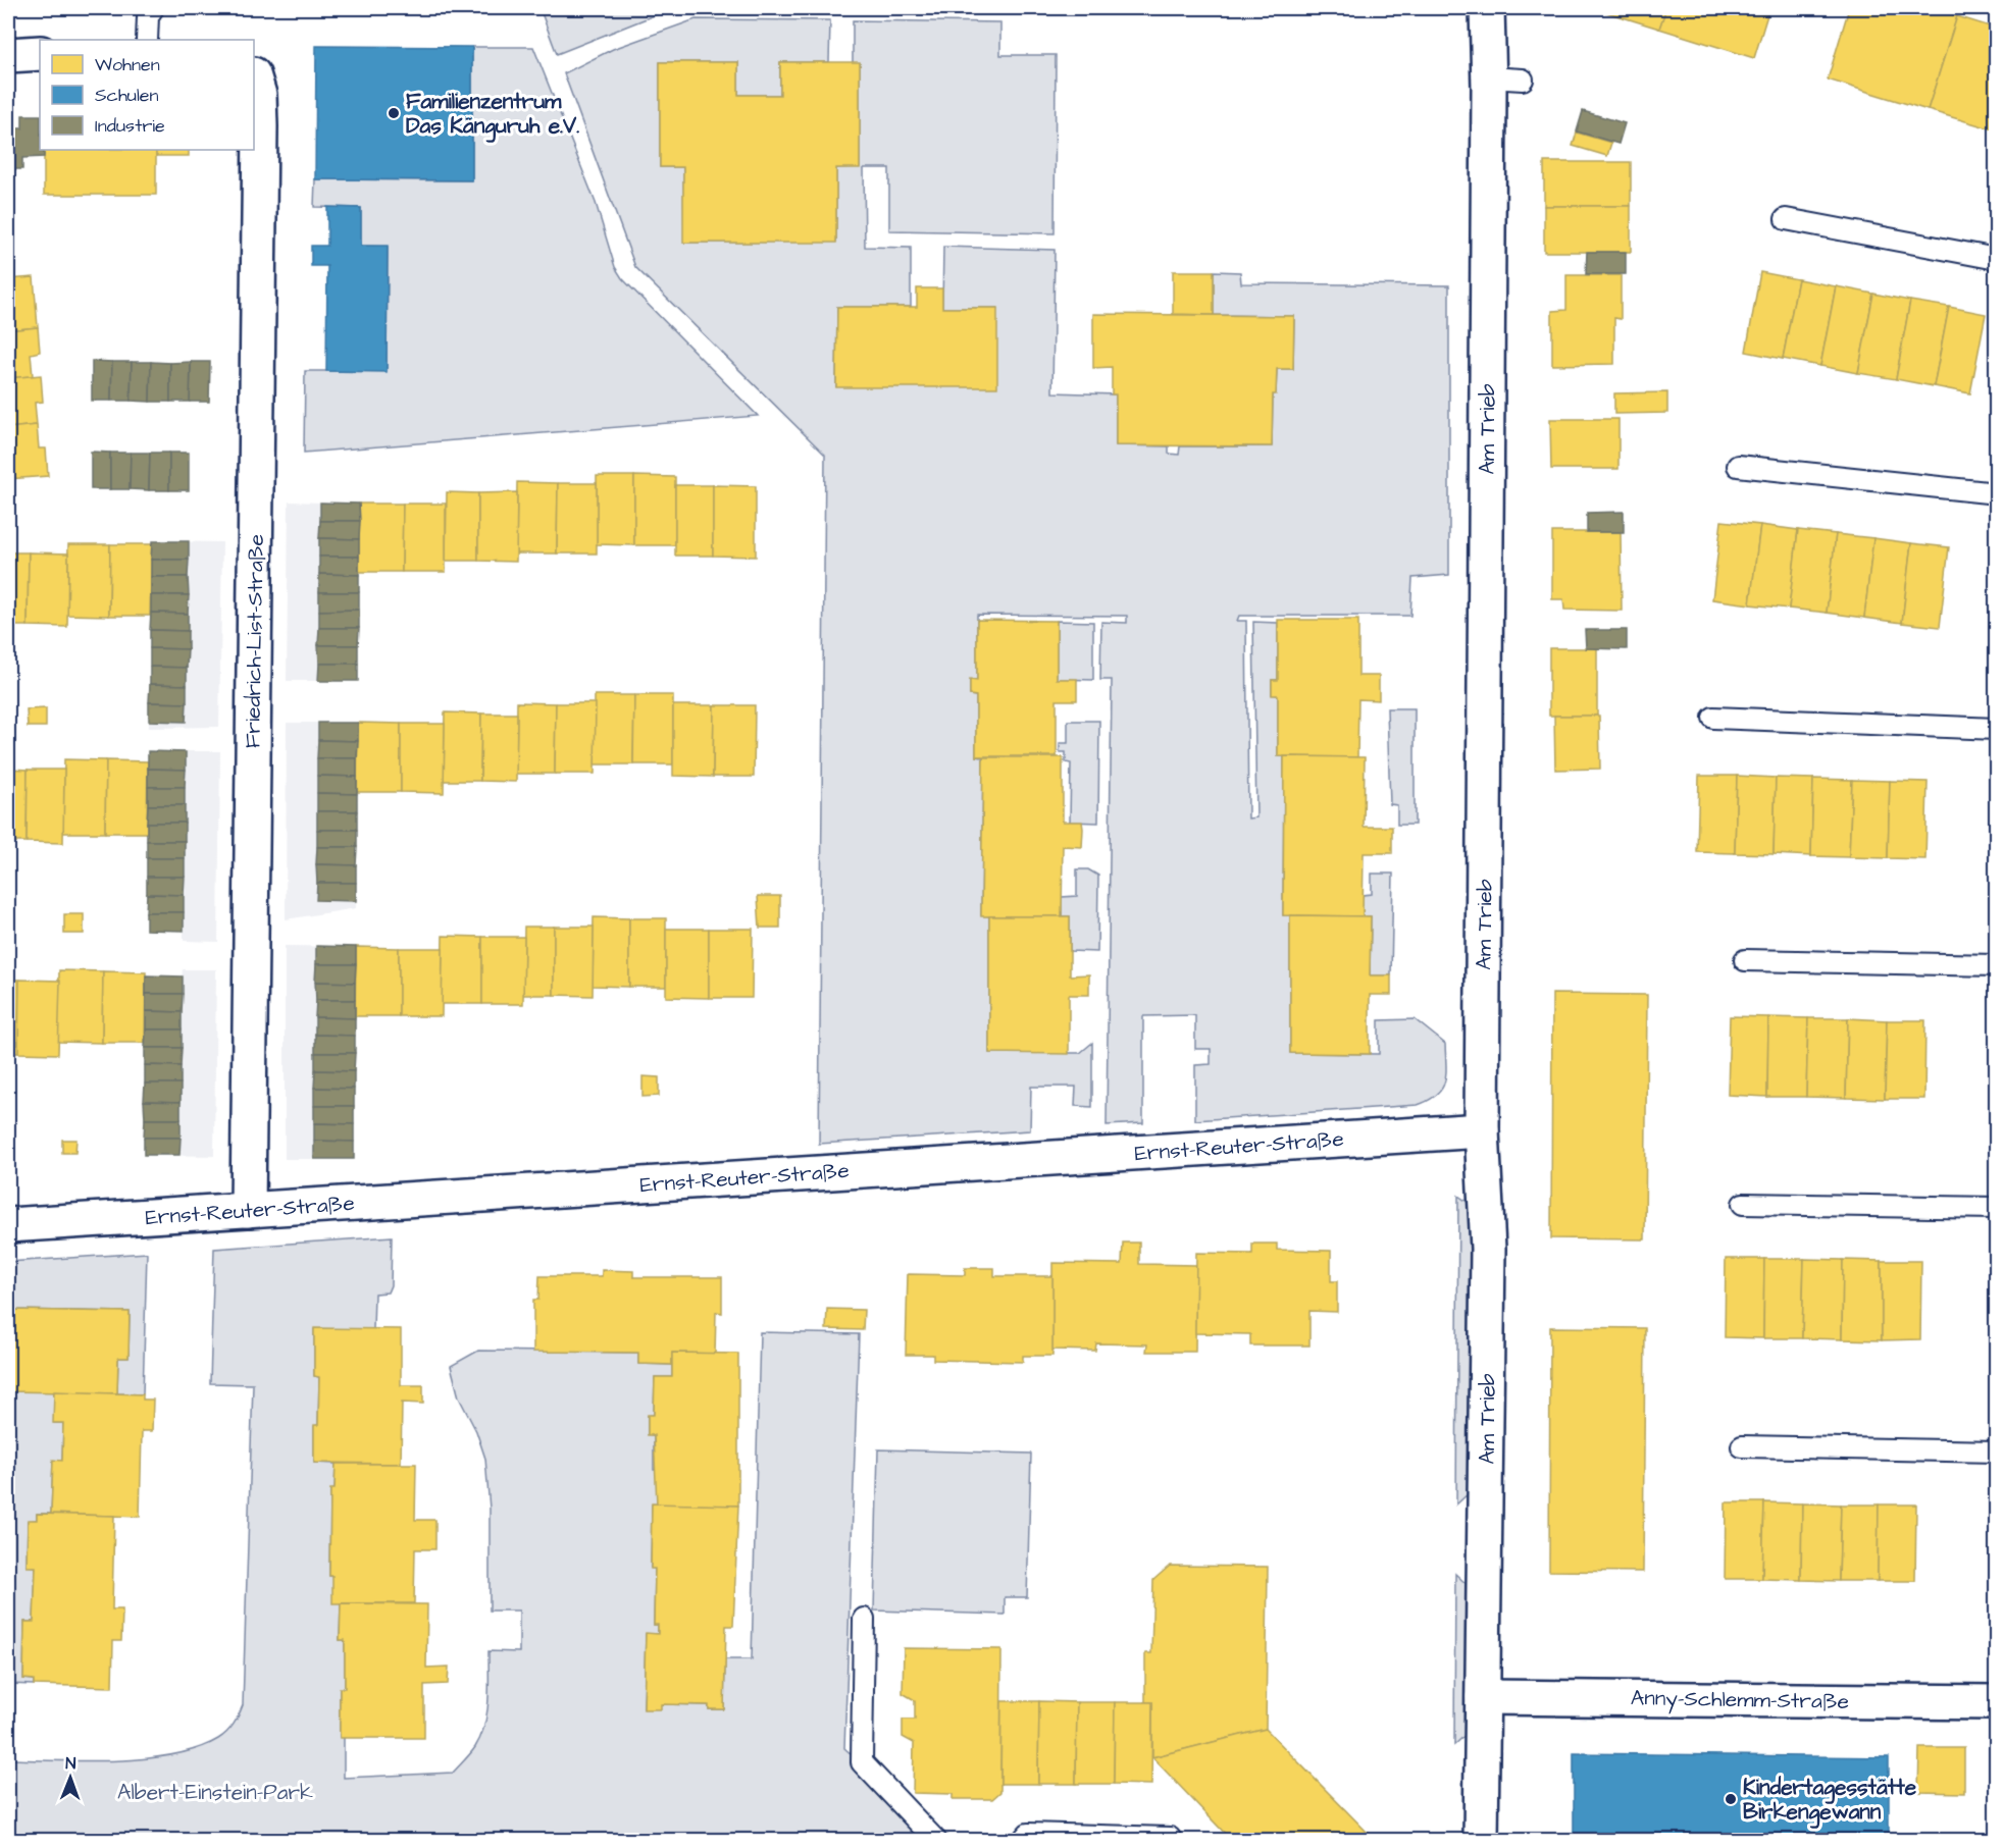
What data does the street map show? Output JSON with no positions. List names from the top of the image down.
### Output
{
  "streets": {
    "street": [
      "Am Trieb",
      "Friedrich-List-Straße",
      "Ernst-Reuter-Straße",
      "Anny-Schlemm-Straße"
    ]
  },
  "crossings": [
    ["Am Trieb", "Ernst-Reuter-Straße"],
    ["Am Trieb", "Anny-Schlemm-Straße"],
    ["Friedrich-List-Straße", "Ernst-Reuter-Straße"]
  ],
  "parks": ["Albert-Einstein-Park"],
  "places": ["Familienzentrum Das Känguruh e.V.", "Kindertagesstätte Birkengewann"],
  "legend": ["Wohnen", "Schulen", "Industrie"],
  "north": "top"
}
